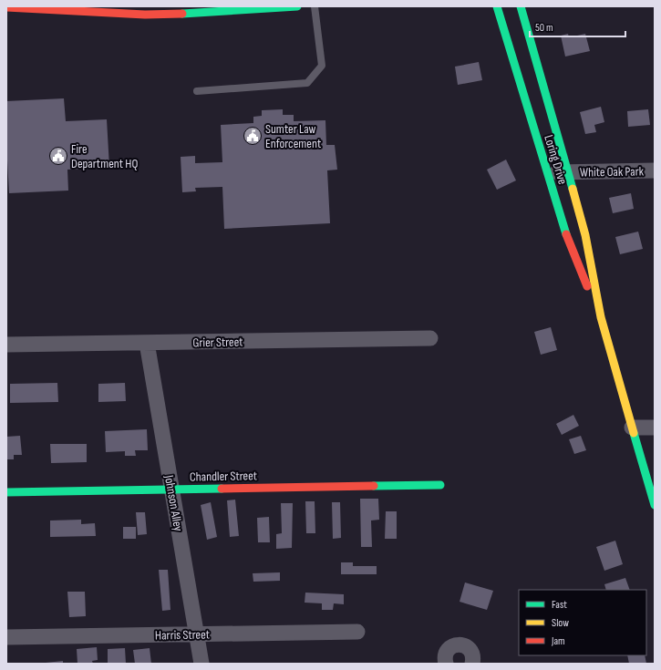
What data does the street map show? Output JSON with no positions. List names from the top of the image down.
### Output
{
  "streets": {
    "street": [
      "Loring Drive",
      "White Oak Park",
      "Grier Street",
      "Chandler Street",
      "Johnson Alley",
      "Harris Street"
    ]
  },
  "crossings": [
    ["Loring Drive", "White Oak Park"],
    ["Grier Street", "Johnson Alley"],
    ["Chandler Street", "Johnson Alley"],
    ["Johnson Alley", "Harris Street"]
  ],
  "places": {
    "public building": ["Sumter Law Enforcement", "Fire Department HQ"]
  },
  "legend": ["Fast", "Slow", "Jam"],
  "scale_bar": "50 m"
}
